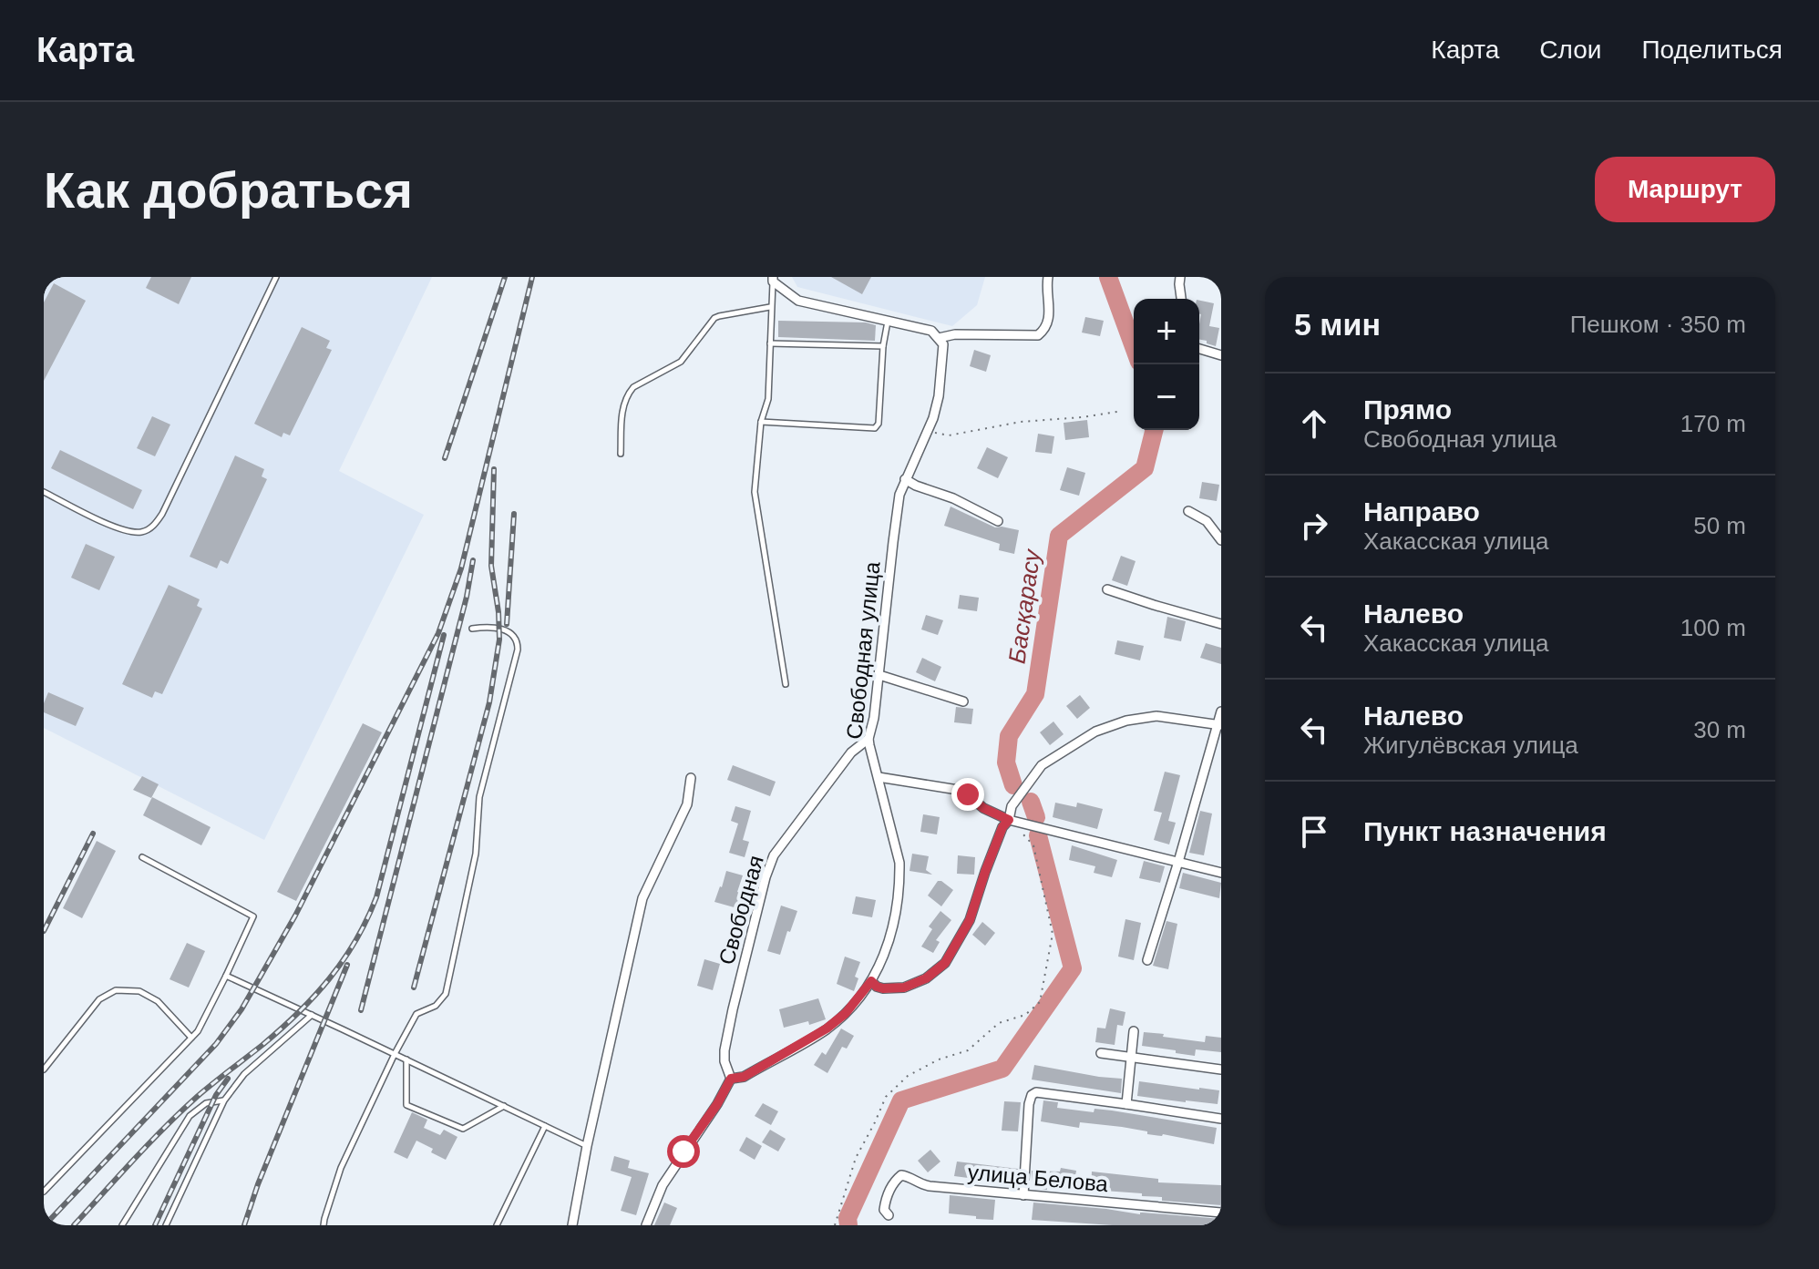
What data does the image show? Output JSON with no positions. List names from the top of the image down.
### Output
{
  "streets": {
    "street": ["Свободная улица", "Свободная", "улица Белова"]
  },
  "crossings": [
    ["Свободная улица", "Свободная"]
  ],
  "water": ["Басқарасу"],
  "page": {
    "header": "Карта",
    "nav": ["Карта", "Слои", "Поделиться"],
    "buttons": "Маршрут",
    "title": "Как добраться",
    "heading": ["5 мин", "Пешком · 350 m"],
    "map_buttons": ["+", "−"],
    "list": [
      ["Прямо", "Свободная улица", "170 m"],
      ["Направо", "Хакасская улица", "50 m"],
      ["Налево", "Хакасская улица", "100 m"],
      ["Налево", "Жигулёвская улица", "30 m"],
      "Пункт назначения"
    ]
  }
}
